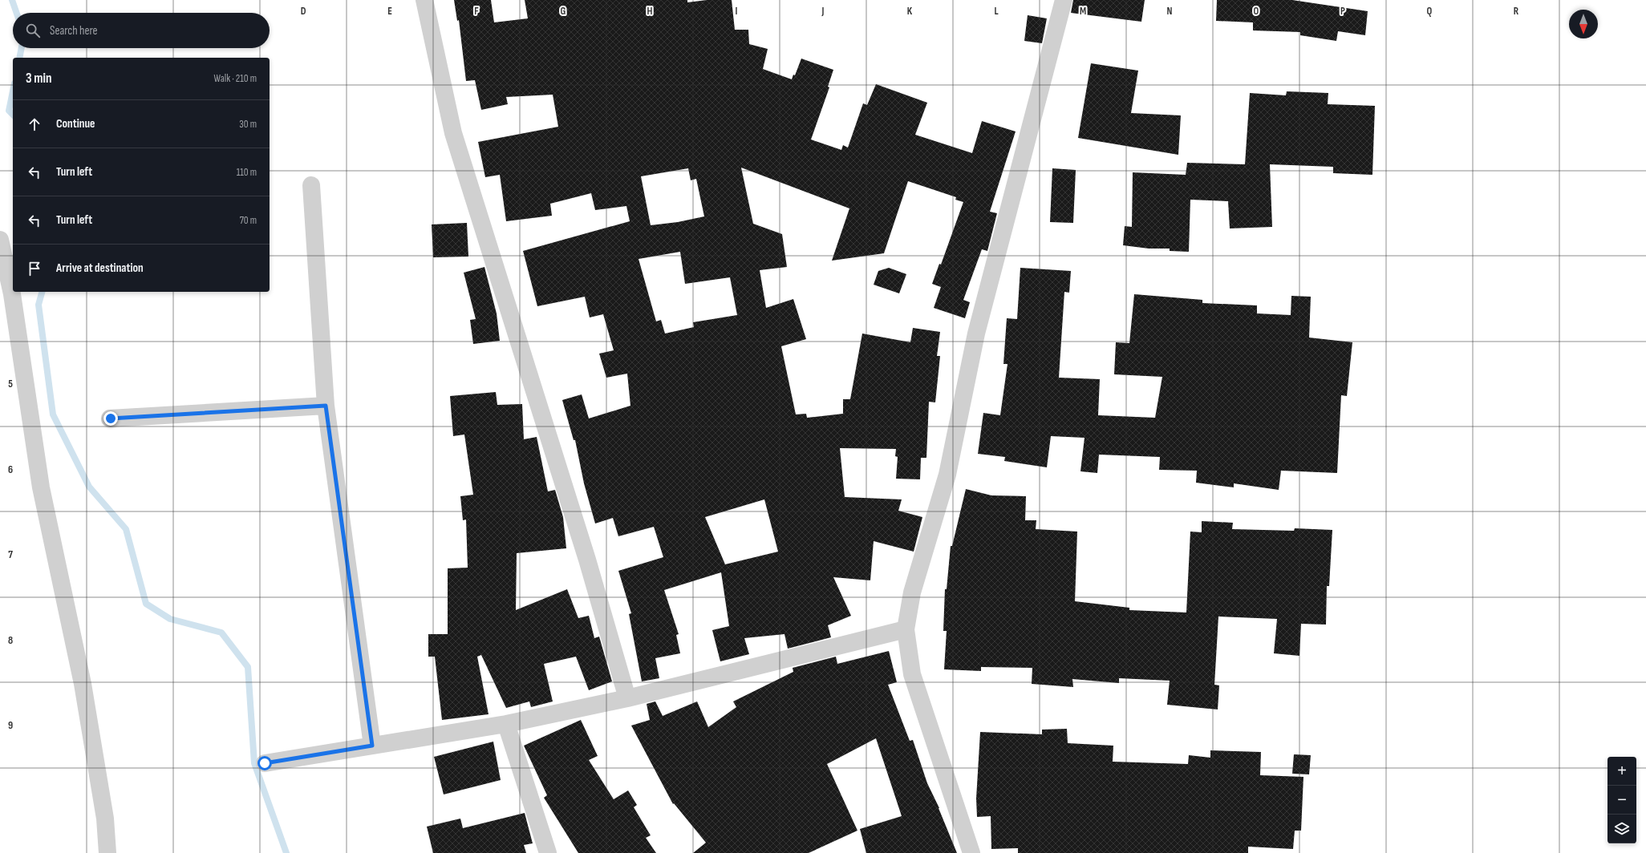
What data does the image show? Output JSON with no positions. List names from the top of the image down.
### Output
{
  "north": "bottom",
  "page": {
    "search": "Search here",
    "heading": ["3 min", "Walk · 210 m"],
    "list": [
      ["Continue", "30 m"],
      ["Turn left", "110 m"],
      ["Turn left", "70 m"],
      "Arrive at destination"
    ],
    "map_buttons": ["+", "−"]
  },
  "grid": {
    "columns": [
      "D",
      "E",
      "F",
      "G",
      "H",
      "I",
      "J",
      "K",
      "L",
      "M",
      "N",
      "O",
      "P",
      "Q",
      "R"
    ],
    "rows": [
      "5",
      "6",
      "7",
      "8",
      "9"
    ]
  }
}
